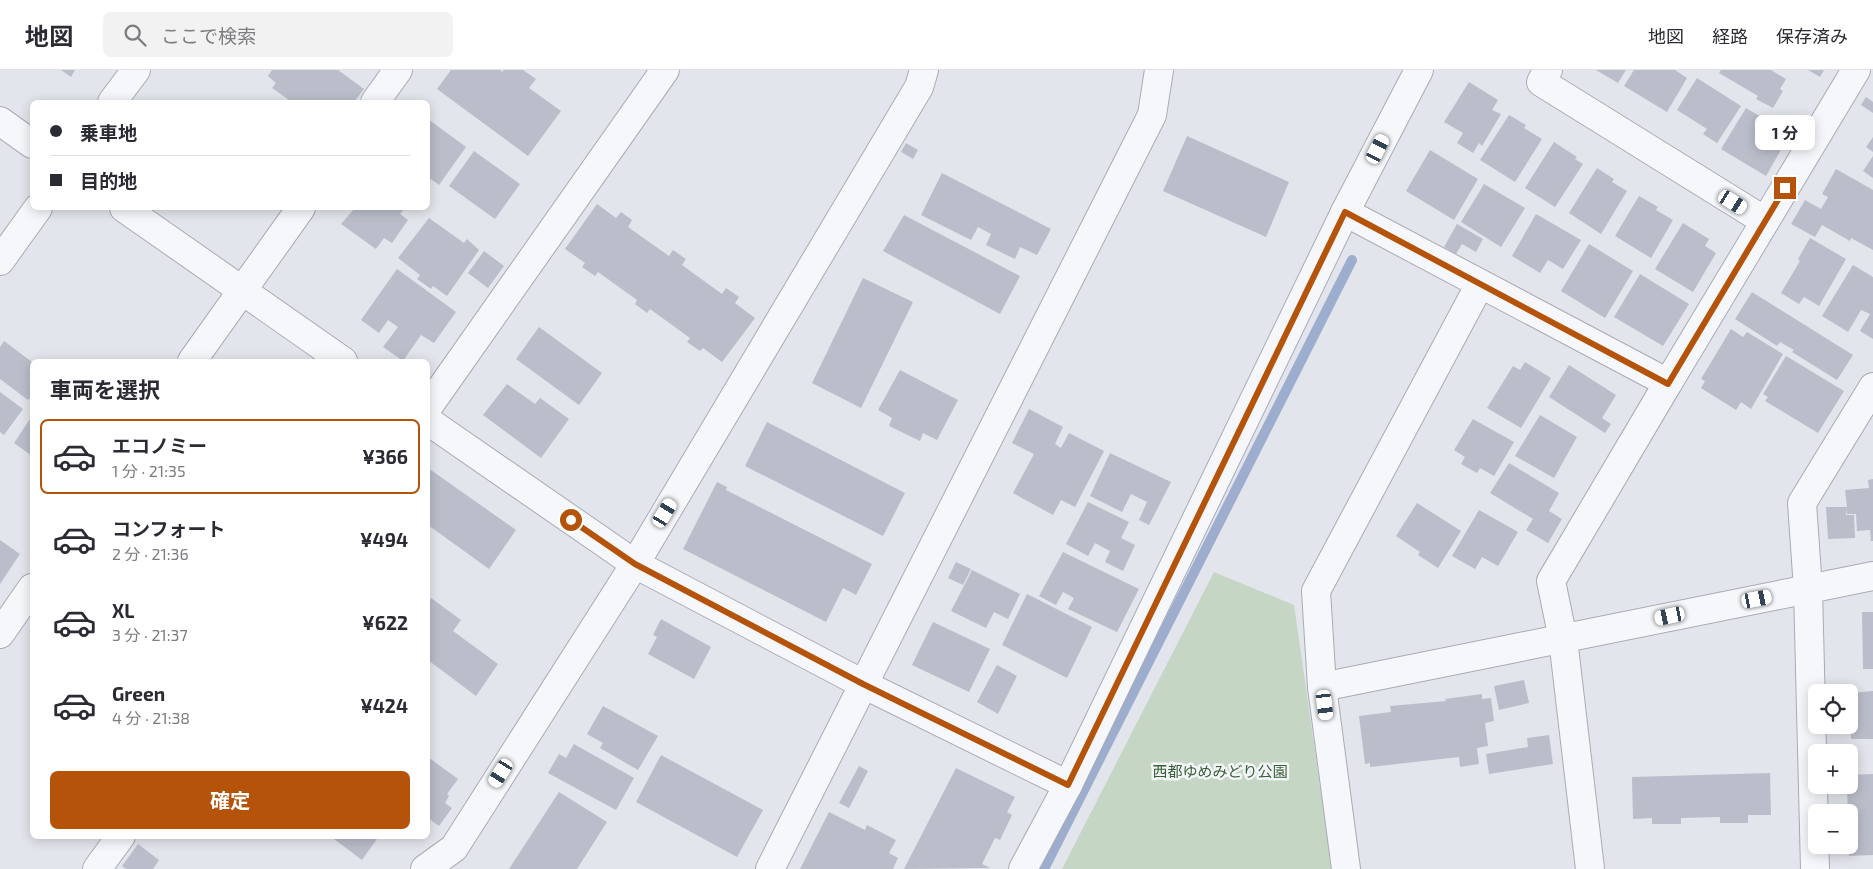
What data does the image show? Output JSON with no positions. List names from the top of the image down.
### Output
{
  "parks": ["西都ゆめみどり公園"],
  "page": {
    "header": "地図",
    "search": "ここで検索",
    "nav": ["地図", "経路", "保存済み"],
    "banner": ["乗車地", "目的地"],
    "bubble": "1 分",
    "heading": "車両を選択",
    "list": [
      {
        "name": "エコノミー",
        "note": "1 分 · 21:35",
        "value": "¥366"
      },
      {
        "name": "コンフォート",
        "note": "2 分 · 21:36",
        "value": "¥494"
      },
      {
        "name": "XL",
        "note": "3 分 · 21:37",
        "value": "¥622"
      },
      {
        "name": "Green",
        "note": "4 分 · 21:38",
        "value": "¥424"
      }
    ],
    "map_buttons": ["+", "−"],
    "buttons": "確定"
  }
}
